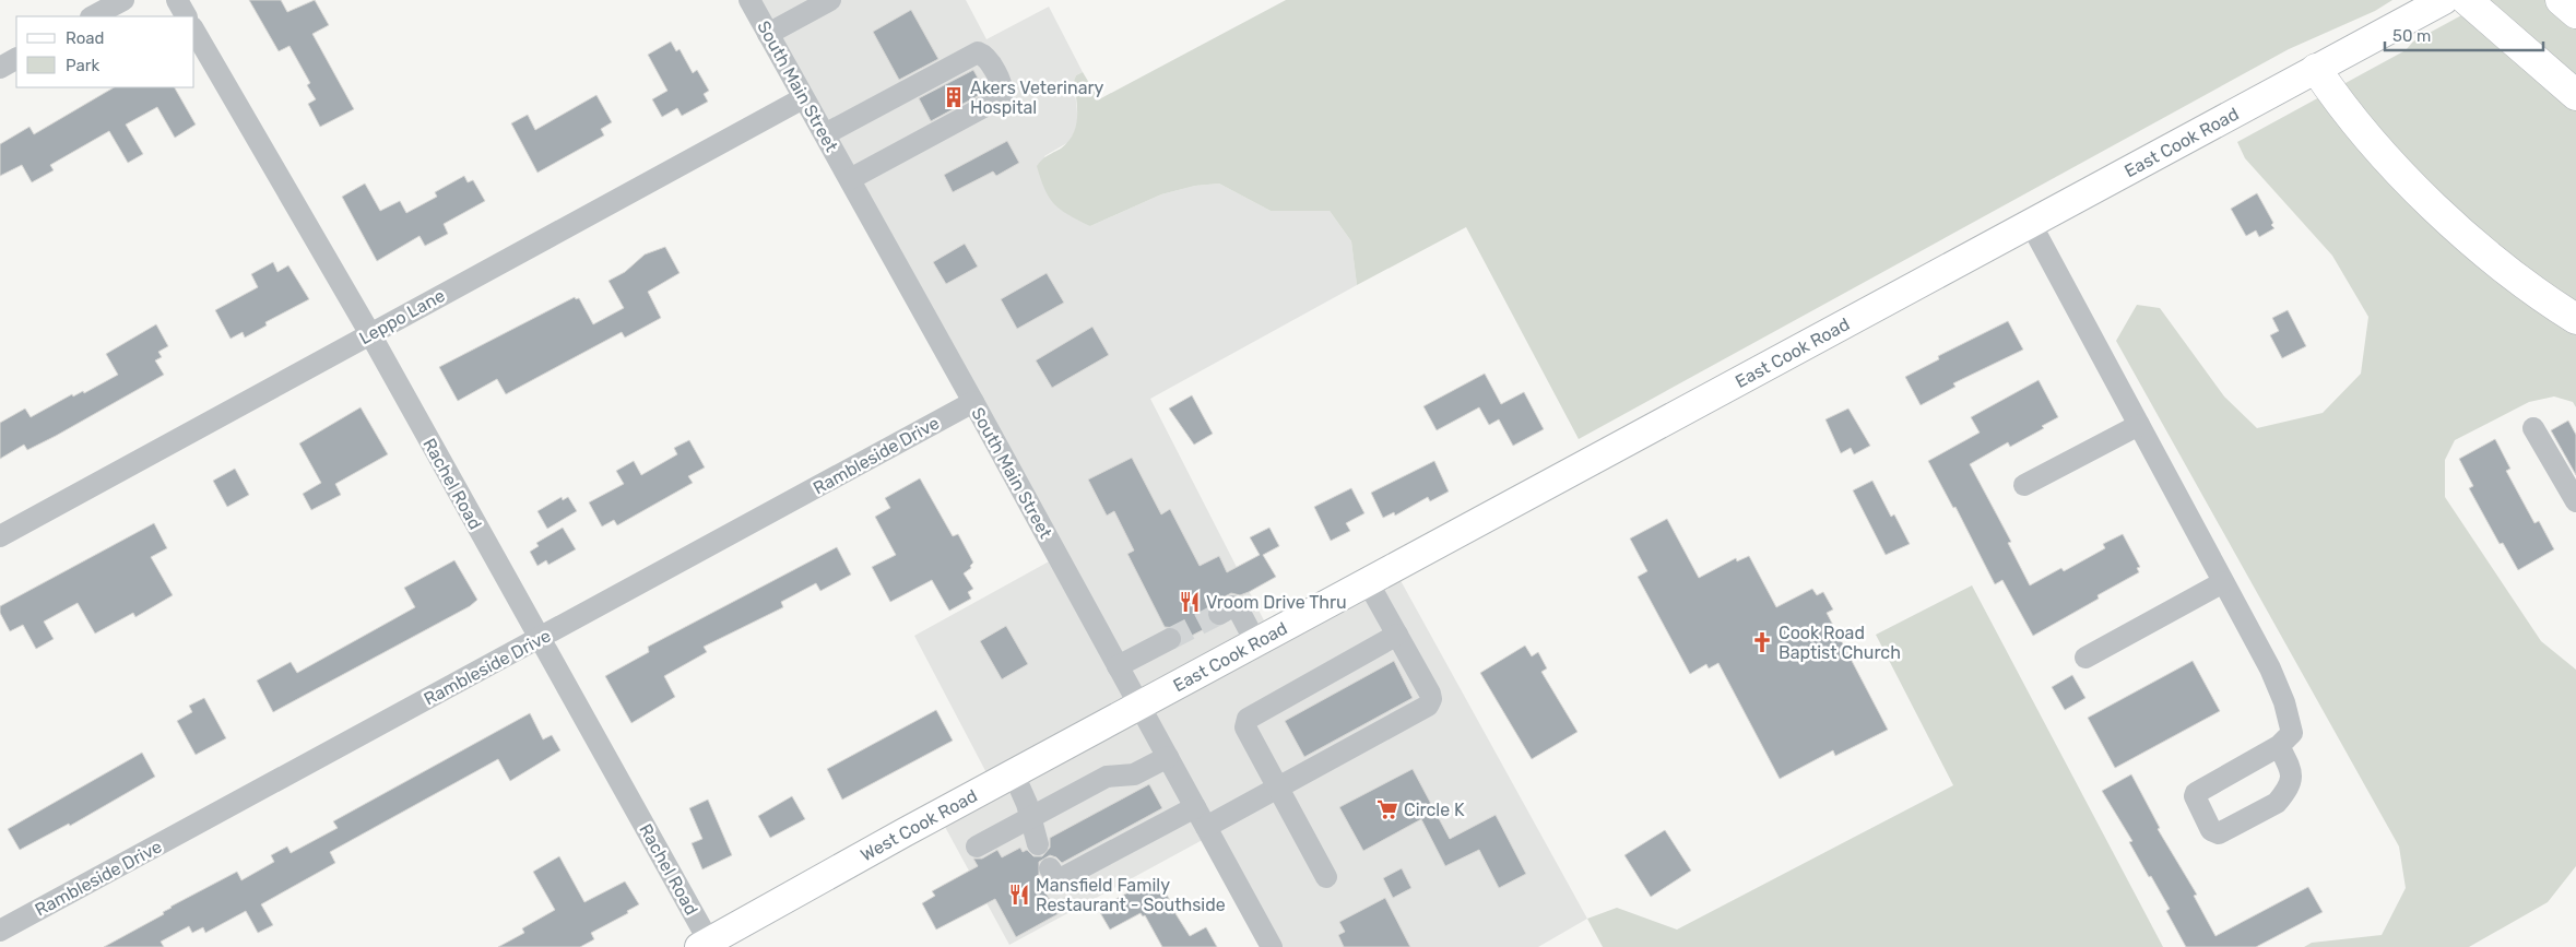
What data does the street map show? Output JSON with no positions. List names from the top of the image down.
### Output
{
  "streets": {
    "main road": ["East Cook Road", "West Cook Road"],
    "street": [
      "South Main Street",
      "Leppo Lane",
      "Rambleside Drive",
      "Rachel Road"
    ]
  },
  "crossings": [
    ["South Main Street", "East Cook Road"],
    ["South Main Street", "Leppo Lane"],
    ["South Main Street", "Rambleside Drive"],
    ["South Main Street", "West Cook Road"],
    ["East Cook Road", "West Cook Road"],
    ["Leppo Lane", "Rachel Road"],
    ["Rambleside Drive", "Rachel Road"],
    ["Rachel Road", "West Cook Road"]
  ],
  "places": {
    "building": ["Akers Veterinary Hospital"],
    "restaurant": ["Vroom Drive Thru", "Mansfield Family Restaurant - Southside"],
    "church": ["Cook Road Baptist Church"],
    "supermarket": ["Circle K"]
  },
  "legend": ["Road", "Park"],
  "scale_bar": "50 m"
}
